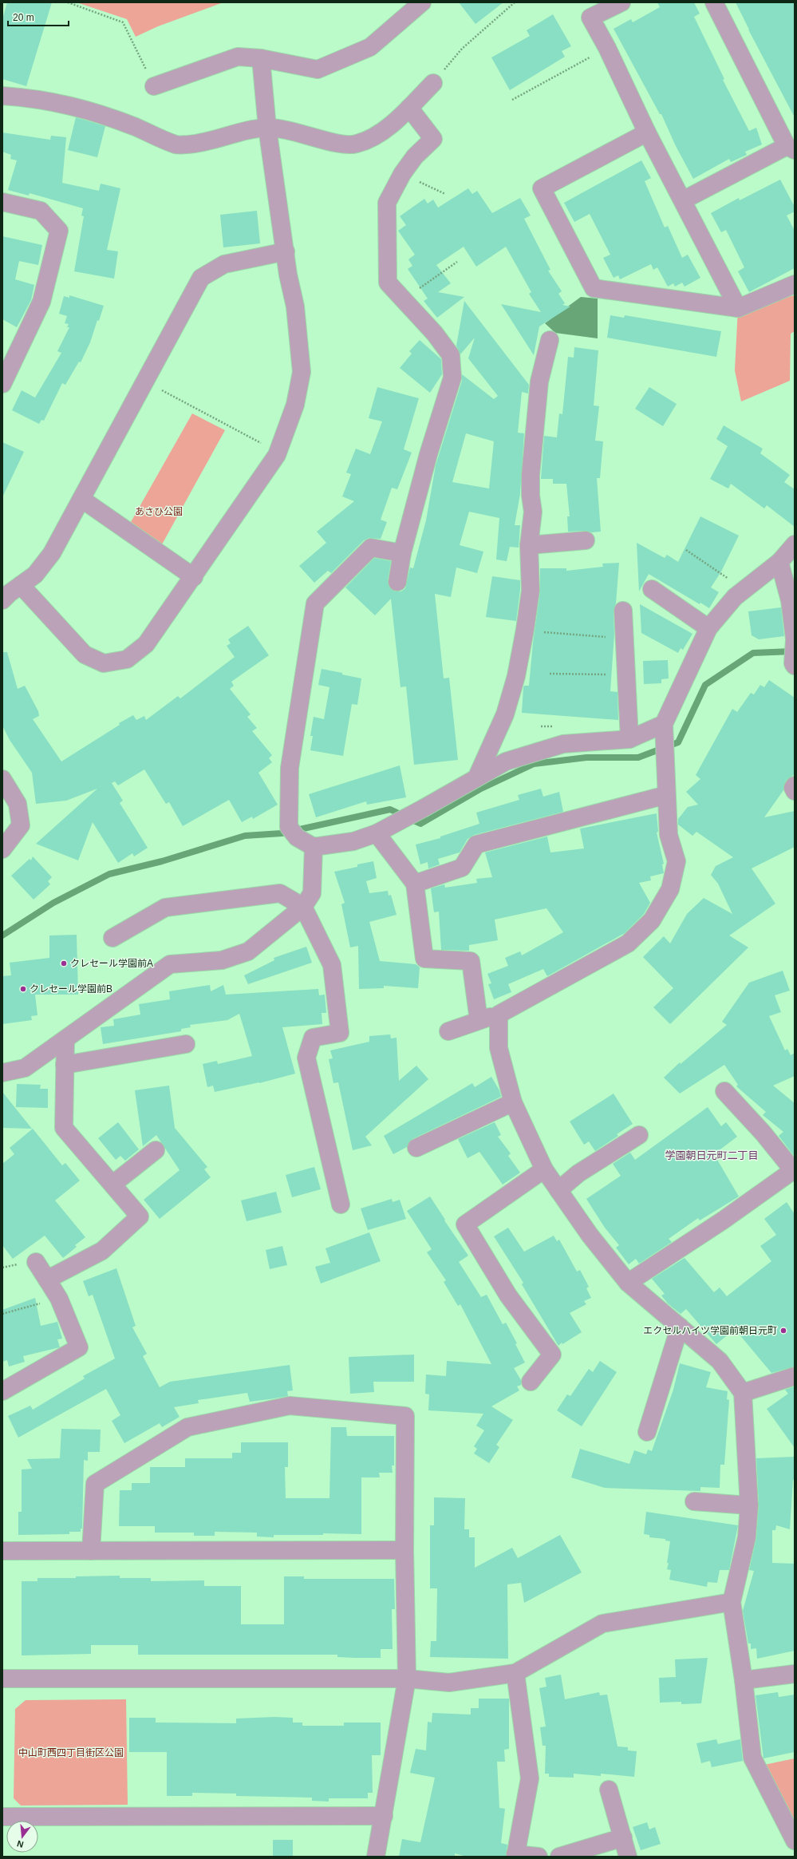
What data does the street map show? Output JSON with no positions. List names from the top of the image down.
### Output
{
  "districts": ["学園朝日元町二丁目"],
  "parks": ["あさひ公園", "中山町西四丁目街区公園"],
  "places": ["クレセール学園前A", "クレセール学園前B", "エクセルハイツ学園前朝日元町"],
  "scale_bar": "20 m",
  "north": "bottom"
}
